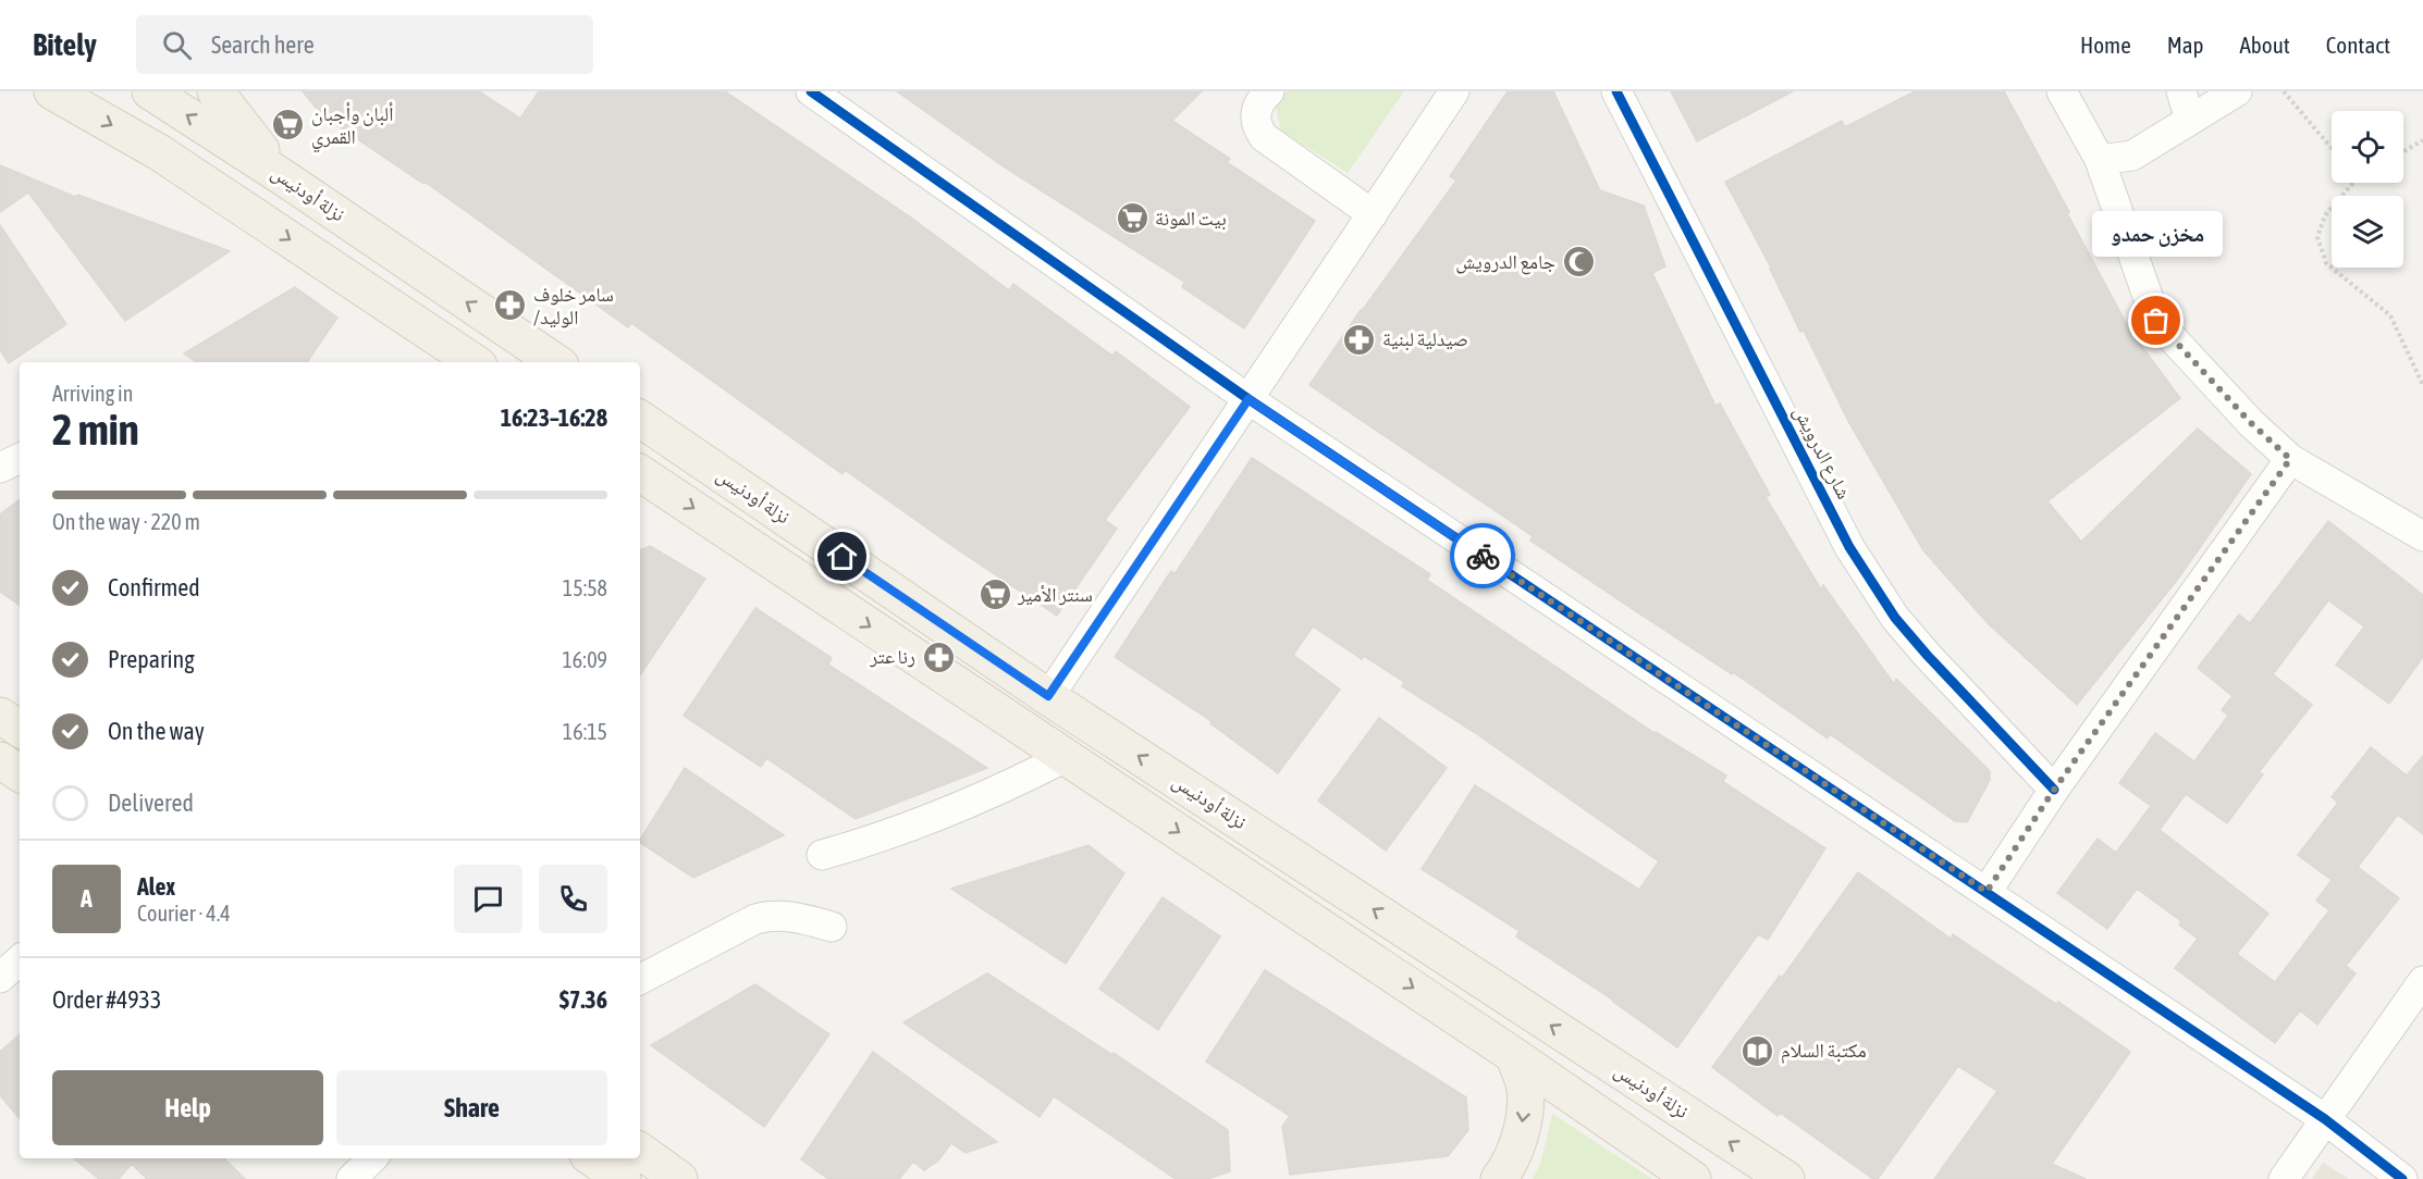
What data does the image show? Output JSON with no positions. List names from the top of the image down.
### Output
{
  "streets": {
    "main road": ["نزلة أودنيس"],
    "street": ["شارع الدرويش"]
  },
  "places": {
    "supermarket": ["ألبان وأجبان القمري", "بيت المونة", "سنتر الأمير"],
    "mosque": ["جامع الدرويش"],
    "pharmacy": ["سامر خلوف /الوليد", "صيدلية لبنية", "رنا عتر"],
    "other": ["مخزن حمدو"],
    "library": ["مكتبة السلام"]
  },
  "page": {
    "header": "Bitely",
    "search": "Search here",
    "nav": [
      "Home",
      "Map",
      "About",
      "Contact"
    ],
    "bubble": "مخزن حمدو",
    "heading": ["2 min", "Arriving in", "16:23–16:28"],
    "panel": [
      "Alex",
      "Courier · 4.4",
      "Order #4933",
      "$7.36"
    ],
    "bar": "On the way · 220 m",
    "list": [
      ["Confirmed", "15:58"],
      ["Preparing", "16:09"],
      ["On the way", "16:15"],
      "Delivered"
    ],
    "round": "A",
    "buttons": ["Help", "Share"]
  }
}
